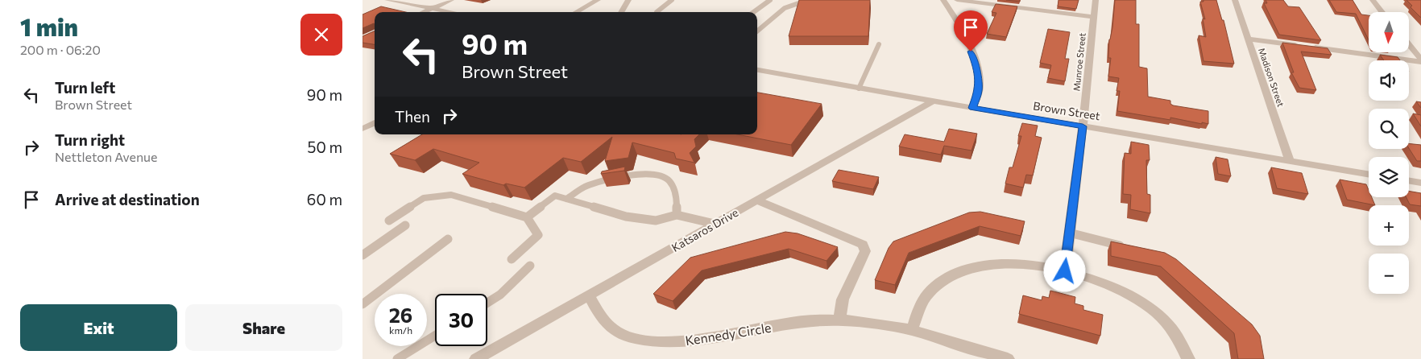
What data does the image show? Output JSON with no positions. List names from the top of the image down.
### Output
{
  "streets": {
    "street": [
      "Munroe Street",
      "Madison Street",
      "Brown Street",
      "Katsaros Drive",
      "Kennedy Circle"
    ]
  },
  "crossings": [
    ["Munroe Street", "Brown Street"],
    ["Madison Street", "Brown Street"],
    ["Brown Street", "Katsaros Drive"],
    ["Katsaros Drive", "Kennedy Circle"]
  ],
  "north": "bottom",
  "page": {
    "heading": ["1 min", "200 m · 06:20"],
    "map_buttons": ["+", "−"],
    "turn": ["90 m", "Brown Street"],
    "list": [
      {
        "name": "Turn left",
        "note": "Brown Street",
        "value": "90 m"
      },
      {
        "name": "Turn right",
        "note": "Nettleton Avenue",
        "value": "50 m"
      },
      {
        "name": "Arrive at destination",
        "value": "60 m"
      }
    ],
    "then": "Then",
    "speed": "26 km/h",
    "limit": "30",
    "buttons": ["Exit", "Share"]
  }
}
